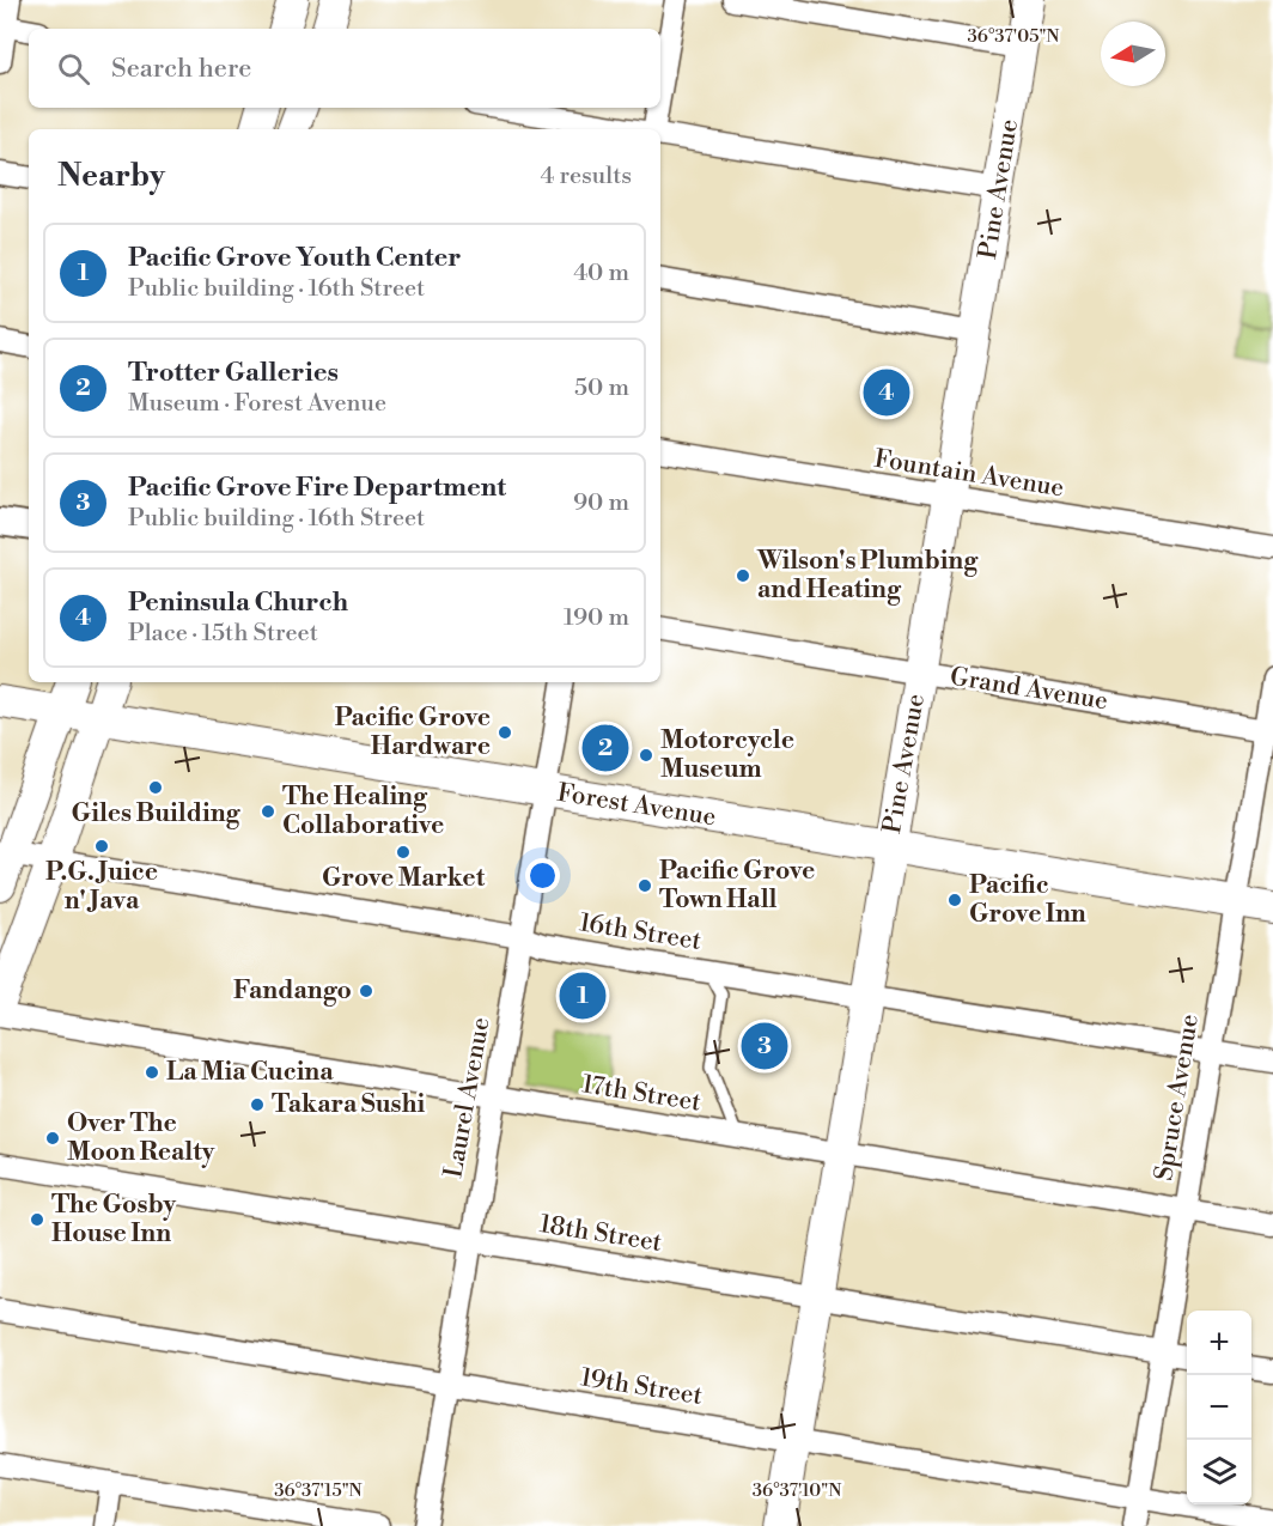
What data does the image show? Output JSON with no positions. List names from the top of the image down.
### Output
{
  "streets": {
    "main road": ["Pine Avenue", "Forest Avenue"],
    "street": [
      "Fountain Avenue",
      "Grand Avenue",
      "16th Street",
      "17th Street",
      "Laurel Avenue",
      "Spruce Avenue",
      "18th Street",
      "19th Street"
    ]
  },
  "crossings": [
    ["Pine Avenue", "Fountain Avenue"],
    ["Pine Avenue", "Grand Avenue"],
    ["Pine Avenue", "Forest Avenue"],
    ["Pine Avenue", "16th Street"],
    ["Pine Avenue", "17th Street"],
    ["Pine Avenue", "18th Street"],
    ["Pine Avenue", "19th Street"],
    ["Grand Avenue", "Spruce Avenue"],
    ["Forest Avenue", "Laurel Avenue"],
    ["Forest Avenue", "Spruce Avenue"],
    ["16th Street", "Laurel Avenue"],
    ["16th Street", "Spruce Avenue"],
    ["17th Street", "Laurel Avenue"],
    ["17th Street", "Spruce Avenue"],
    ["Laurel Avenue", "18th Street"],
    ["Laurel Avenue", "19th Street"],
    ["Spruce Avenue", "18th Street"],
    ["Spruce Avenue", "19th Street"]
  ],
  "places": [
    "Wilson's Plumbing and Heating",
    "Pacific Grove Hardware",
    "Motorcycle Museum",
    "Giles Building",
    "The Healing Collaborative",
    "P.G. Juice n' Java",
    "Grove Market",
    "Pacific Grove Town Hall",
    "Pacific Grove Inn",
    "Fandango",
    "La Mia Cucina",
    "Takara Sushi",
    "Over The Moon Realty",
    "The Gosby House Inn"
  ],
  "north": "left",
  "page": {
    "search": "Search here",
    "heading": ["Nearby", "4 results"],
    "list": [
      {
        "mark": "1",
        "name": "Pacific Grove Youth Center",
        "note": "Public building · 16th Street",
        "value": "40 m"
      },
      {
        "mark": "2",
        "name": "Trotter Galleries",
        "note": "Museum · Forest Avenue",
        "value": "50 m"
      },
      {
        "mark": "3",
        "name": "Pacific Grove Fire Department",
        "note": "Public building · 16th Street",
        "value": "90 m"
      },
      {
        "mark": "4",
        "name": "Peninsula Church",
        "note": "Place · 15th Street",
        "value": "190 m"
      }
    ],
    "pins": [
      "4",
      "2",
      "1",
      "3"
    ],
    "map_buttons": ["+", "−"]
  },
  "coordinates": ["36°37'05\"N", "36°37'15\"N", "36°37'10\"N"]
}
